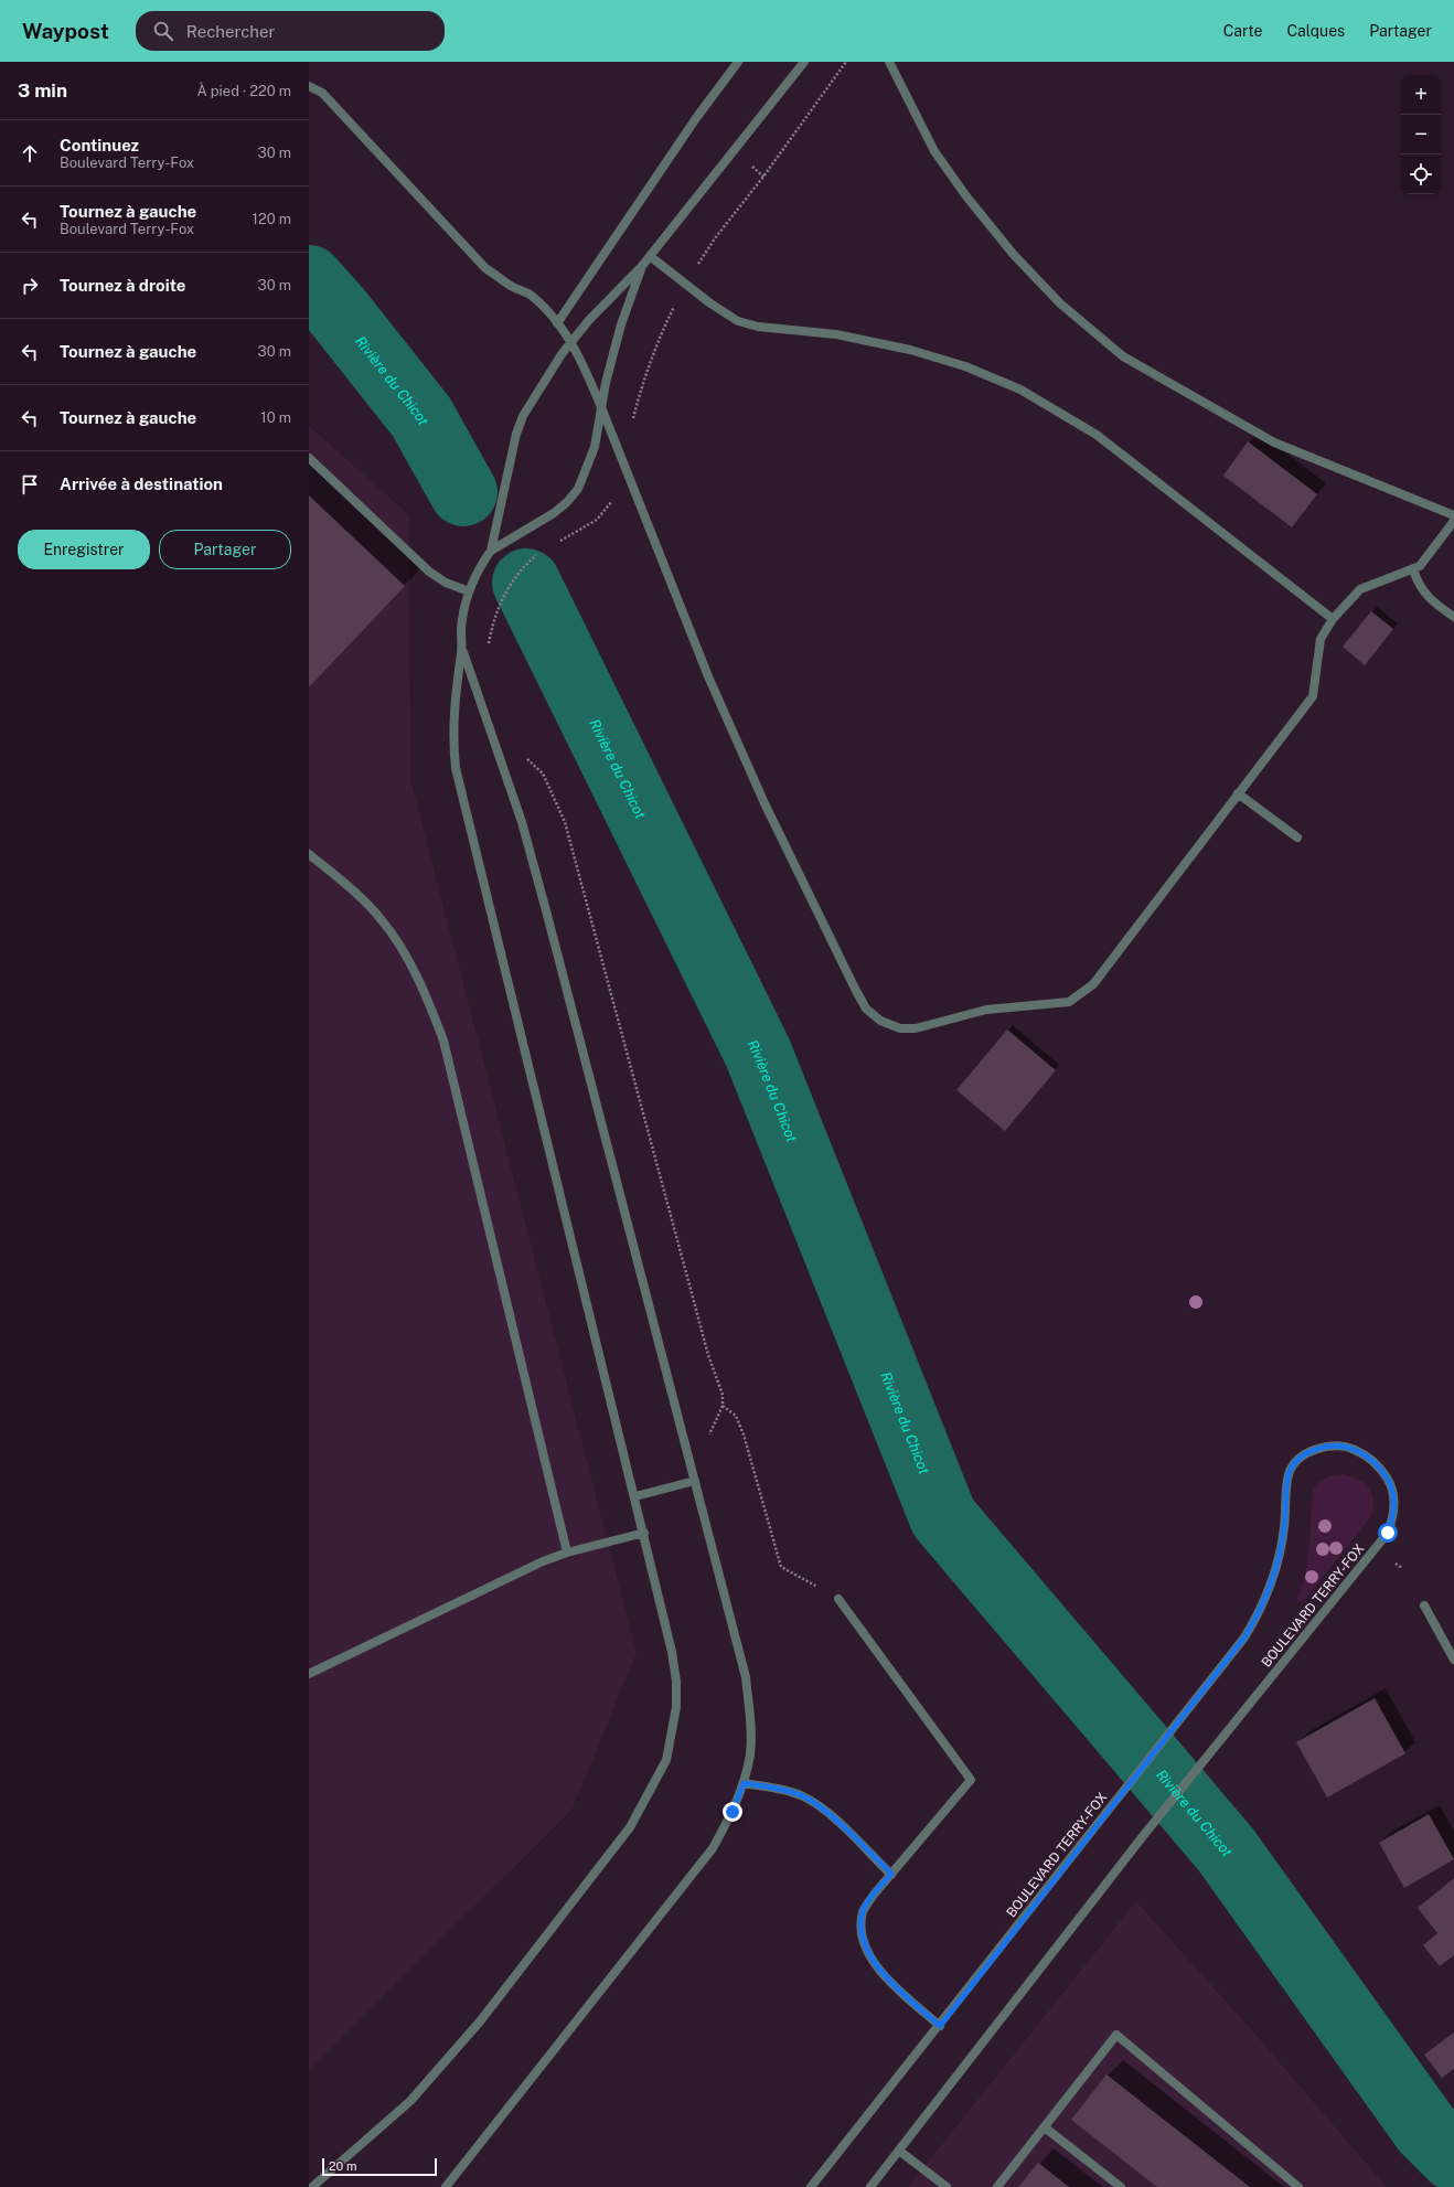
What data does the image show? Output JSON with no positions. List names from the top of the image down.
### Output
{
  "streets": {
    "street": ["BOULEVARD TERRY-FOX"]
  },
  "water": ["Rivière du Chicot"],
  "scale_bar": "20 m",
  "page": {
    "header": "Waypost",
    "search": "Rechercher",
    "nav": ["Carte", "Calques", "Partager"],
    "heading": ["3 min", "À pied · 220 m"],
    "map_buttons": ["+", "−"],
    "list": [
      ["Continuez", "Boulevard Terry-Fox", "30 m"],
      ["Tournez à gauche", "Boulevard Terry-Fox", "120 m"],
      ["Tournez à droite", "30 m"],
      ["Tournez à gauche", "30 m"],
      ["Tournez à gauche", "10 m"],
      "Arrivée à destination"
    ],
    "buttons": ["Enregistrer", "Partager"],
    "scale": "20 m"
  }
}
